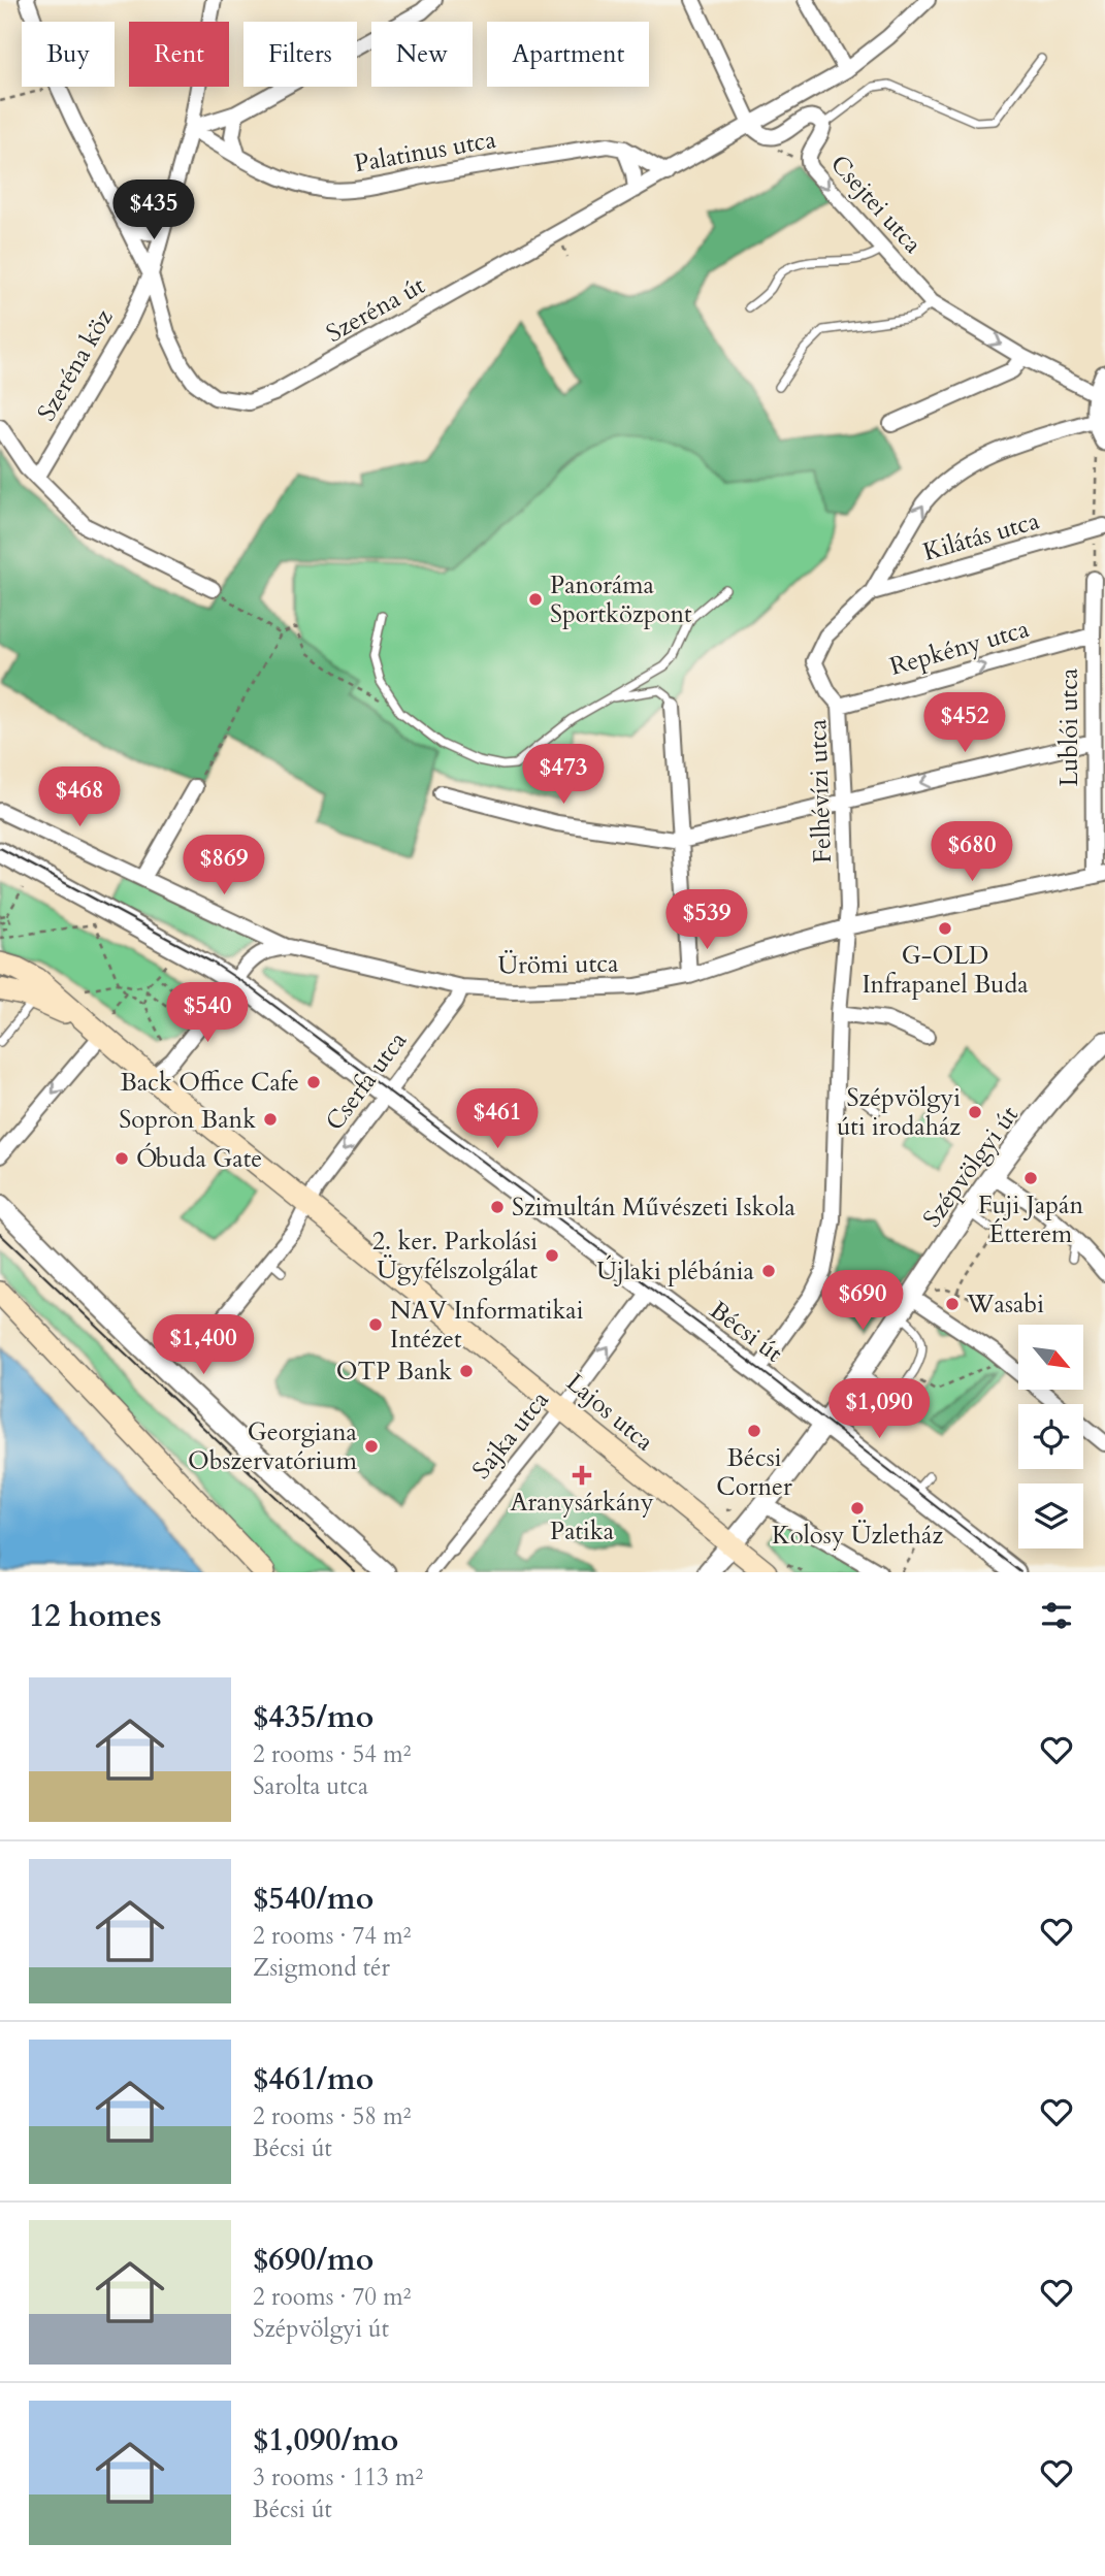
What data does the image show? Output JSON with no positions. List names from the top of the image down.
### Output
{
  "streets": {
    "main road": ["Lajos utca"],
    "street": [
      "Palatinus utca",
      "Csejtei utca",
      "Szeréna út",
      "Szeréna köz",
      "Kilátás utca",
      "Repkény utca",
      "Lublói utca",
      "Felhévízi utca",
      "Ürömi utca",
      "Cserfa utca",
      "Szépvölgyi út",
      "Bécsi út",
      "Sajka utca"
    ]
  },
  "crossings": [
    ["Palatinus utca", "Szeréna köz"],
    ["Szeréna út", "Szeréna köz"],
    ["Kilátás utca", "Felhévízi utca"],
    ["Repkény utca", "Lublói utca"],
    ["Repkény utca", "Felhévízi utca"],
    ["Lublói utca", "Ürömi utca"],
    ["Felhévízi utca", "Ürömi utca"],
    ["Felhévízi utca", "Bécsi út"],
    ["Ürömi utca", "Cserfa utca"],
    ["Ürömi utca", "Bécsi út"],
    ["Ürömi utca", "Lajos utca"],
    ["Cserfa utca", "Bécsi út"],
    ["Cserfa utca", "Lajos utca"],
    ["Szépvölgyi út", "Bécsi út"],
    ["Szépvölgyi út", "Lajos utca"],
    ["Bécsi út", "Sajka utca"],
    ["Lajos utca", "Sajka utca"]
  ],
  "one_way": ["Csejtei utca", "Sajka utca"],
  "places": {
    "other": [
      "Panoráma Sportközpont",
      "G-OLD Infrapanel Buda",
      "Back Office Cafe",
      "Szépvölgyi úti irodaház",
      "Sopron Bank",
      "Óbuda Gate",
      "Fuji Japán Étterem",
      "Szimultán Művészeti Iskola",
      "2. ker. Parkolási Ügyfélszolgálat",
      "Újlaki plébánia",
      "Wasabi",
      "NAV Informatikai Intézet",
      "OTP Bank",
      "Bécsi Corner",
      "Georgiana Obszervatórium",
      "Kolosy Üzletház"
    ],
    "health": ["Aranysárkány Patika"]
  },
  "north": "bottom right",
  "page": {
    "chip": [
      "Buy",
      "Rent",
      "Filters",
      "New",
      "Apartment"
    ],
    "price": [
      "$435",
      "$452",
      "$473",
      "$468",
      "$680",
      "$869",
      "$539",
      "$540",
      "$461",
      "$690",
      "$1,400",
      "$1,090"
    ],
    "heading": "12 homes",
    "list": [
      {
        "name": "$435/mo",
        "note": "2 rooms · 54 m² · Sarolta utca"
      },
      {
        "name": "$540/mo",
        "note": "2 rooms · 74 m² · Zsigmond tér"
      },
      {
        "name": "$461/mo",
        "note": "2 rooms · 58 m² · Bécsi út"
      },
      {
        "name": "$690/mo",
        "note": "2 rooms · 70 m² · Szépvölgyi út"
      },
      {
        "name": "$1,090/mo",
        "note": "3 rooms · 113 m² · Bécsi út"
      }
    ]
  }
}
